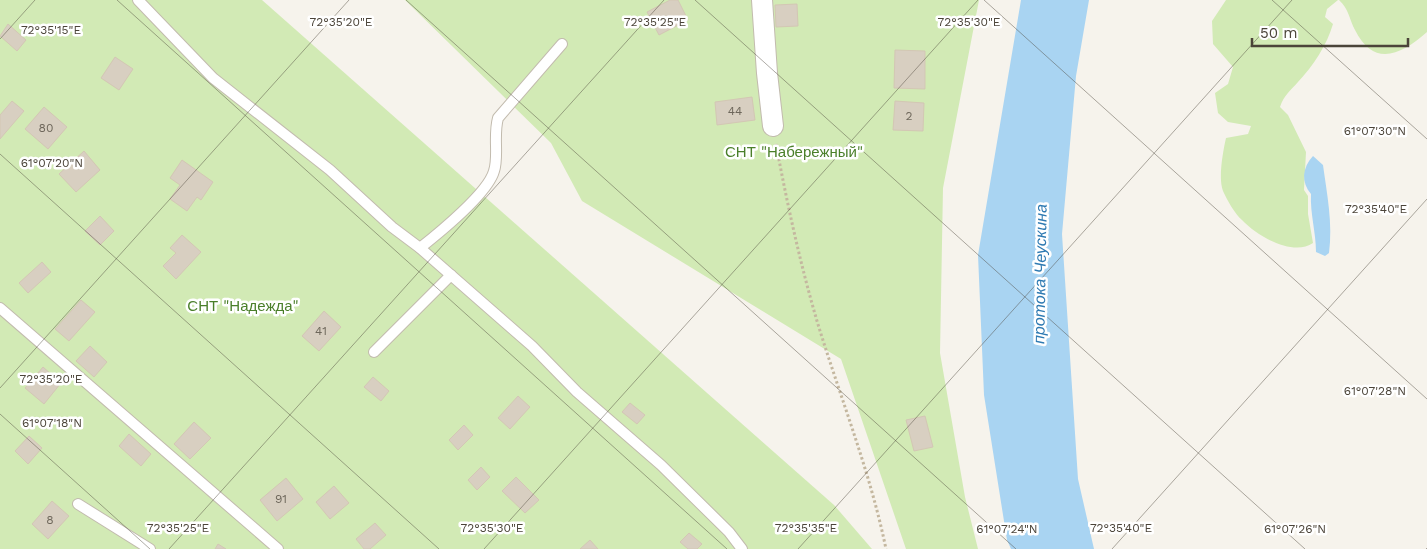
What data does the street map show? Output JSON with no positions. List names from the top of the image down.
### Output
{
  "water": ["протока Чеускина"],
  "parks": ["СНТ \"Набережный\"", "СНТ \"Надежда\""],
  "house_numbers": [
    "44",
    "2",
    "80",
    "41",
    "91",
    "8"
  ],
  "scale_bar": "50 m",
  "coordinates": [
    "72°35'20\"E",
    "72°35'25\"E",
    "72°35'30\"E",
    "72°35'15\"E",
    "61°07'30\"N",
    "61°07'20\"N",
    "72°35'40\"E",
    "61°07'28\"N",
    "61°07'18\"N",
    "72°35'35\"E",
    "61°07'24\"N",
    "61°07'26\"N"
  ]
}
